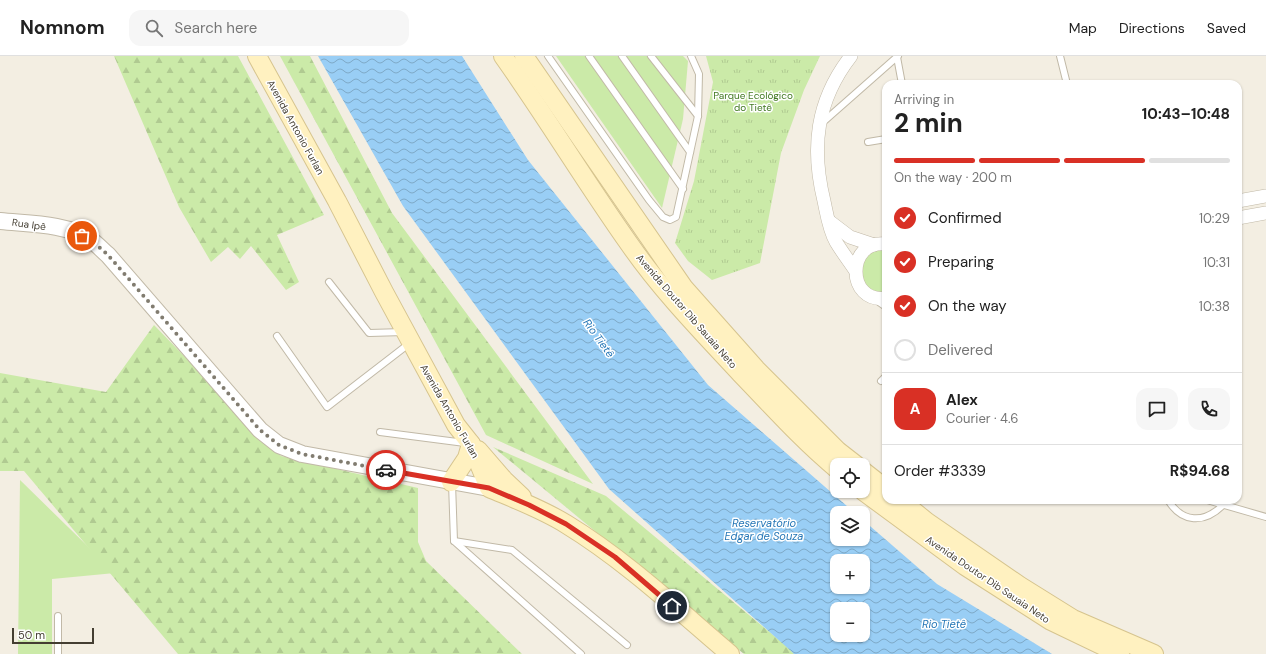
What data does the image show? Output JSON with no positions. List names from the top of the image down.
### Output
{
  "streets": {
    "main road": ["Avenida Antonio Furlan", "Avenida Doutor Dib Sauaia Neto"],
    "street": ["Rua Ipê"]
  },
  "crossings": [
    ["Avenida Antonio Furlan", "Rua Ipê"]
  ],
  "water": ["Rio Tietê", "Reservatório Edgar de Souza"],
  "parks": ["Parque Ecológico do Tietê"],
  "scale_bar": "50 m",
  "page": {
    "header": "Nomnom",
    "search": "Search here",
    "nav": ["Map", "Directions", "Saved"],
    "heading": ["2 min", "Arriving in", "10:43–10:48"],
    "panel": [
      "Alex",
      "Courier · 4.6",
      "Order #3339",
      "R$94.68"
    ],
    "bar": "On the way · 200 m",
    "list": [
      ["Confirmed", "10:29"],
      ["Preparing", "10:31"],
      ["On the way", "10:38"],
      "Delivered"
    ],
    "round": "A",
    "map_buttons": ["+", "−"],
    "scale": "50 m"
  }
}
